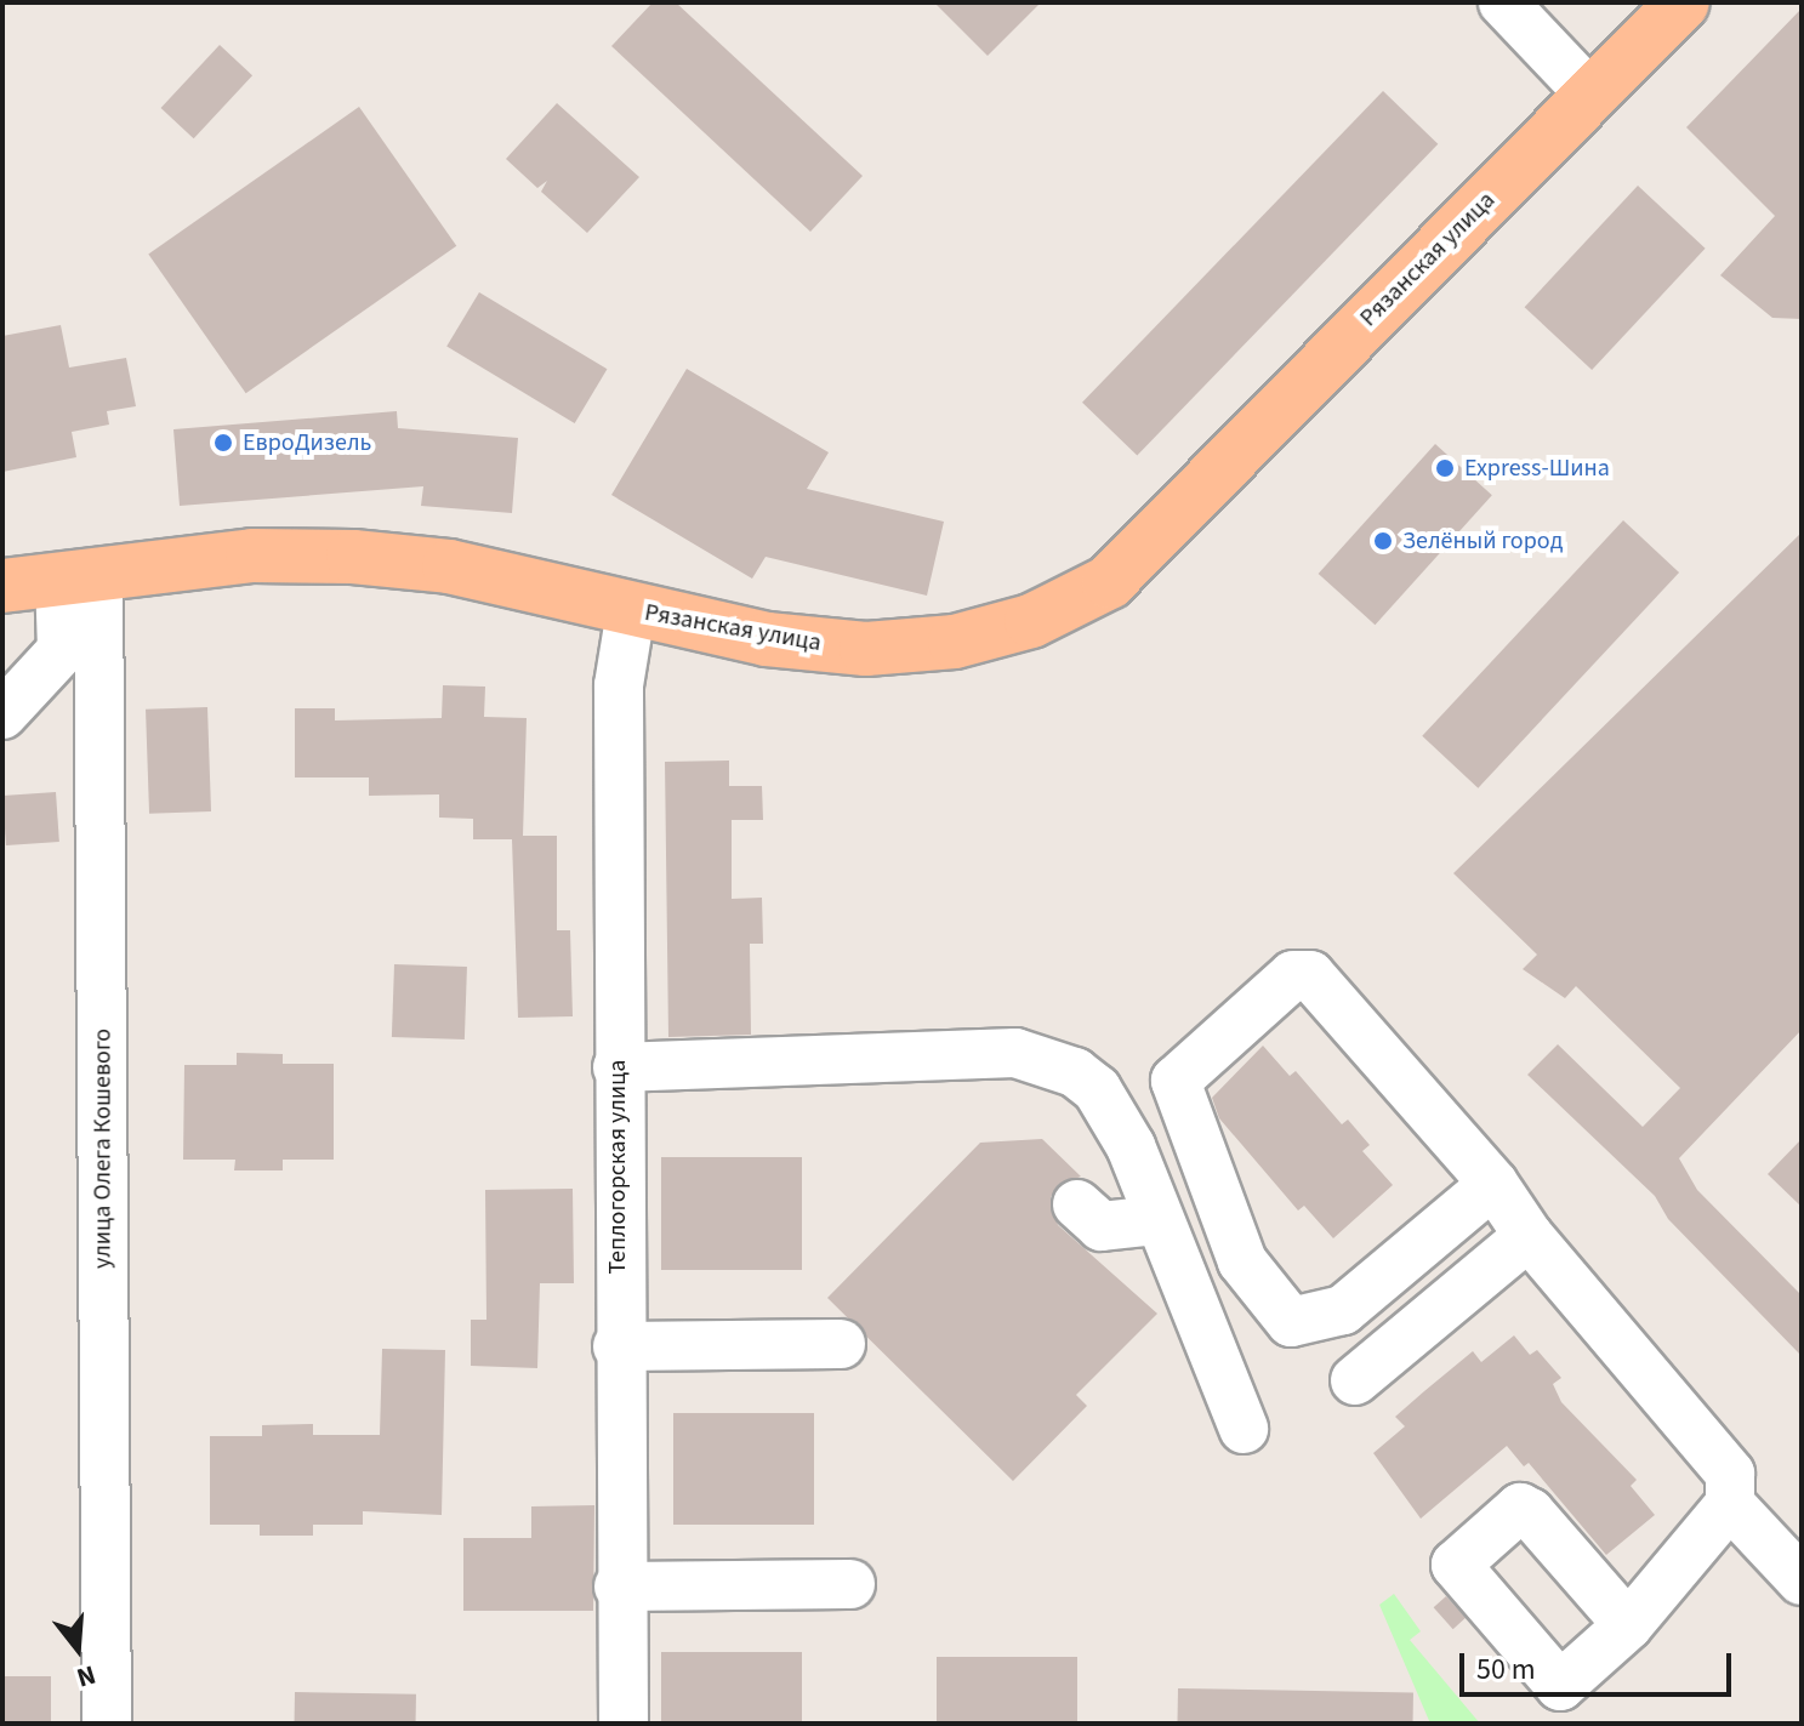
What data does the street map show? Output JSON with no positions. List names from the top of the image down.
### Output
{
  "streets": {
    "main road": ["Рязанская улица"],
    "street": ["улица Олега Кошевого", "Теплогорская улица"]
  },
  "crossings": [
    ["Рязанская улица", "улица Олега Кошевого"],
    ["Рязанская улица", "Теплогорская улица"]
  ],
  "places": ["ЕвроДизель", "Express-Шина", "Зелёный город"],
  "scale_bar": "50 m",
  "north": "bottom"
}
